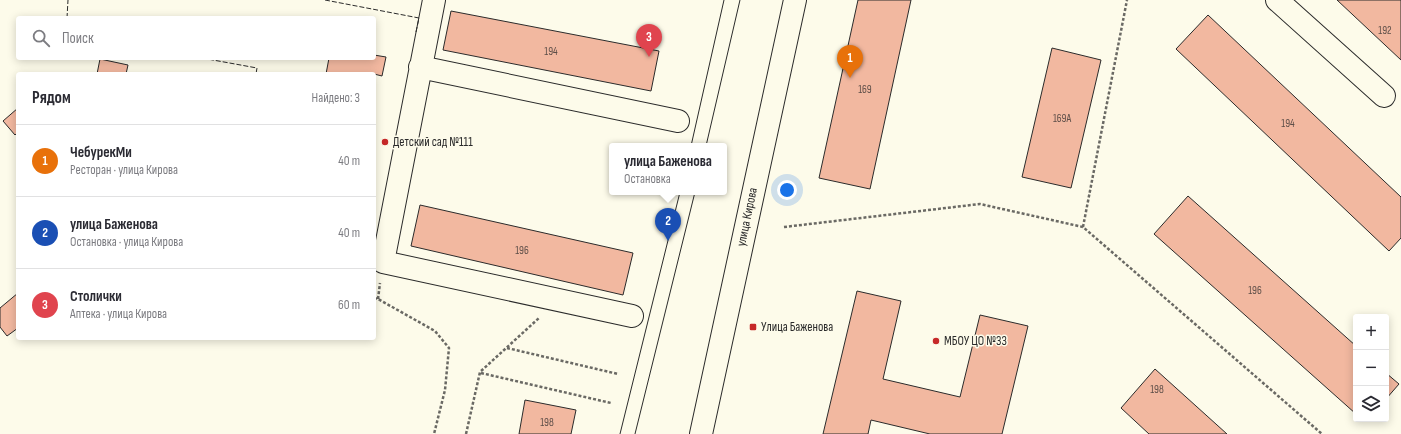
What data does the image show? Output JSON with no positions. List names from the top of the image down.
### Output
{
  "streets": {
    "street": ["улица Кирова"]
  },
  "places": {
    "other": ["Детский сад №111", "МБОУ ЦО №33"],
    "transit": ["Улица Баженова"]
  },
  "house_numbers": [
    "192",
    "194",
    "169",
    "169А",
    "194",
    "196",
    "196",
    "198",
    "198"
  ],
  "page": {
    "search": "Поиск",
    "pins": ["3", "1", "2"],
    "heading": ["Рядом", "Найдено: 3"],
    "list": [
      {
        "mark": "1",
        "name": "ЧебурекМи",
        "note": "Ресторан · улица Кирова",
        "value": "40 m"
      },
      {
        "mark": "2",
        "name": "улица Баженова",
        "note": "Остановка · улица Кирова",
        "value": "40 m"
      },
      {
        "mark": "3",
        "name": "Столички",
        "note": "Аптека · улица Кирова",
        "value": "60 m"
      }
    ],
    "popup": ["улица Баженова", "Остановка"],
    "map_buttons": ["+", "−"]
  }
}
